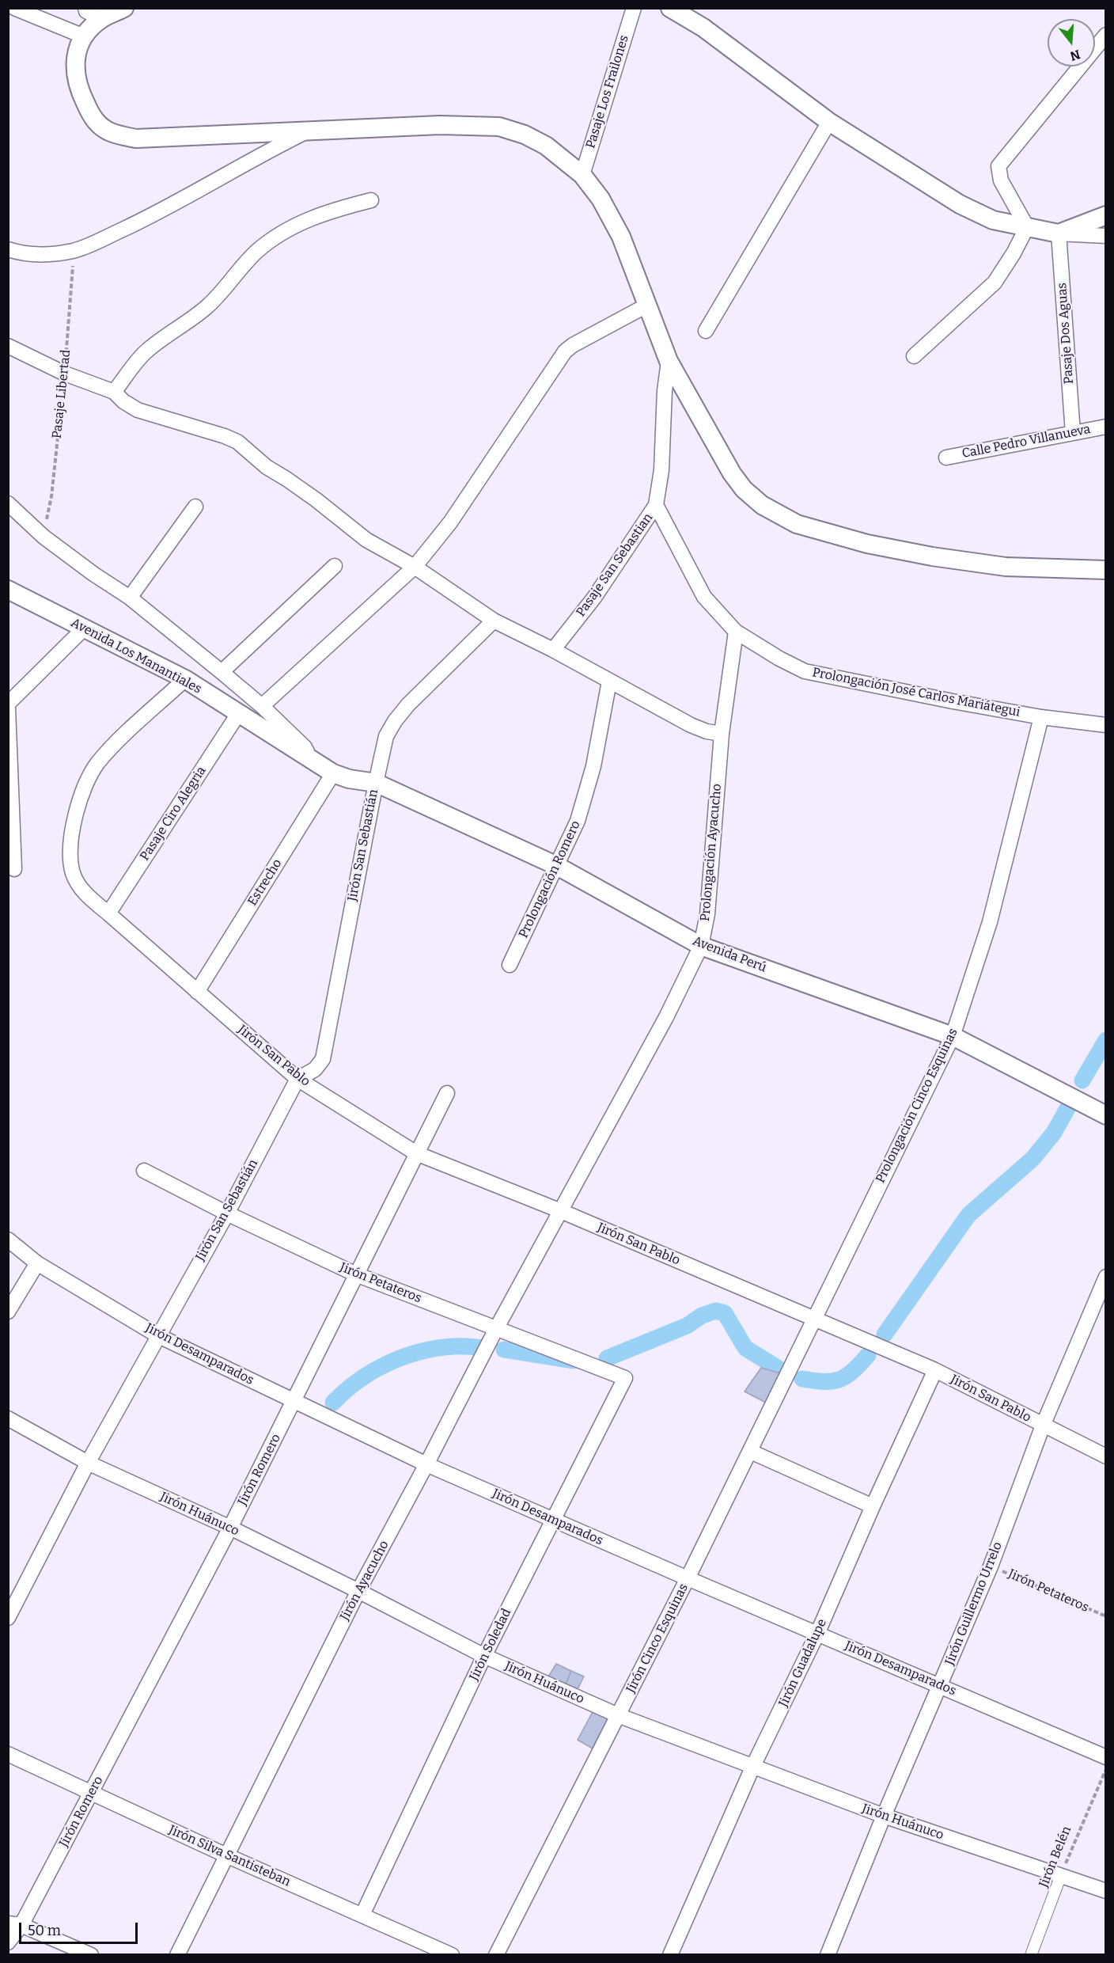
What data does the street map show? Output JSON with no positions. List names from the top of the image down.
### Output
{
  "streets": {
    "street": [
      "Pasaje Los Frailones",
      "Pasaje Dos Aguas",
      "Calle Pedro Villanueva",
      "Pasaje San Sebastian",
      "Avenida Los Manantiales",
      "Prolongación José Carlos Mariátegui",
      "Pasaje Ciro Alegria",
      "Jirón San Sebastián",
      "Prolongación Ayacucho",
      "Prolongación Romero",
      "Estrecho",
      "Avenida Perú",
      "Jirón San Pablo",
      "Prolongación Cinco Esquinas",
      "Jirón Petateros",
      "Jirón Desamparados",
      "Jirón Romero",
      "Jirón Huánuco",
      "Jirón Ayacucho",
      "Jirón Guillermo Urrelo",
      "Jirón Cinco Esquinas",
      "Jirón Soledad",
      "Jirón Guadalupe",
      "Jirón Silva Santisteban",
      "Jirón Belén"
    ],
    "path": ["Pasaje Libertad"]
  },
  "crossings": [
    ["Pasaje Dos Aguas", "Calle Pedro Villanueva"],
    ["Pasaje San Sebastian", "Prolongación José Carlos Mariátegui"],
    ["Avenida Los Manantiales", "Pasaje Ciro Alegria"],
    ["Avenida Los Manantiales", "Estrecho"],
    ["Avenida Los Manantiales", "Avenida Perú"],
    ["Avenida Los Manantiales", "Jirón San Pablo"],
    ["Prolongación José Carlos Mariátegui", "Prolongación Ayacucho"],
    ["Prolongación José Carlos Mariátegui", "Prolongación Cinco Esquinas"],
    ["Pasaje Ciro Alegria", "Jirón San Pablo"],
    ["Jirón San Sebastián", "Avenida Perú"],
    ["Jirón San Sebastián", "Jirón San Pablo"],
    ["Jirón San Sebastián", "Jirón Petateros"],
    ["Jirón San Sebastián", "Jirón Desamparados"],
    ["Jirón San Sebastián", "Jirón Huánuco"],
    ["Prolongación Ayacucho", "Avenida Perú"],
    ["Prolongación Ayacucho", "Jirón San Pablo"],
    ["Prolongación Ayacucho", "Jirón Ayacucho"],
    ["Prolongación Romero", "Avenida Perú"],
    ["Estrecho", "Avenida Perú"],
    ["Estrecho", "Jirón San Pablo"],
    ["Avenida Perú", "Prolongación Cinco Esquinas"],
    ["Jirón San Pablo", "Prolongación Cinco Esquinas"],
    ["Jirón San Pablo", "Jirón Romero"],
    ["Jirón San Pablo", "Jirón Ayacucho"],
    ["Jirón San Pablo", "Jirón Guillermo Urrelo"],
    ["Jirón San Pablo", "Jirón Cinco Esquinas"],
    ["Jirón San Pablo", "Jirón Guadalupe"],
    ["Prolongación Cinco Esquinas", "Jirón Cinco Esquinas"],
    ["Jirón Petateros", "Jirón Romero"],
    ["Jirón Petateros", "Jirón Ayacucho"],
    ["Jirón Petateros", "Jirón Guillermo Urrelo"],
    ["Jirón Petateros", "Jirón Soledad"],
    ["Jirón Desamparados", "Jirón Romero"],
    ["Jirón Desamparados", "Jirón Ayacucho"],
    ["Jirón Desamparados", "Jirón Guillermo Urrelo"],
    ["Jirón Desamparados", "Jirón Cinco Esquinas"],
    ["Jirón Desamparados", "Jirón Soledad"],
    ["Jirón Desamparados", "Jirón Guadalupe"],
    ["Jirón Romero", "Jirón Huánuco"],
    ["Jirón Romero", "Jirón Silva Santisteban"],
    ["Jirón Huánuco", "Jirón Ayacucho"],
    ["Jirón Huánuco", "Jirón Guillermo Urrelo"],
    ["Jirón Huánuco", "Jirón Cinco Esquinas"],
    ["Jirón Huánuco", "Jirón Soledad"],
    ["Jirón Huánuco", "Jirón Guadalupe"],
    ["Jirón Huánuco", "Jirón Belén"],
    ["Jirón Ayacucho", "Jirón Silva Santisteban"],
    ["Jirón Soledad", "Jirón Silva Santisteban"]
  ],
  "scale_bar": "50 m",
  "north": "bottom"
}
